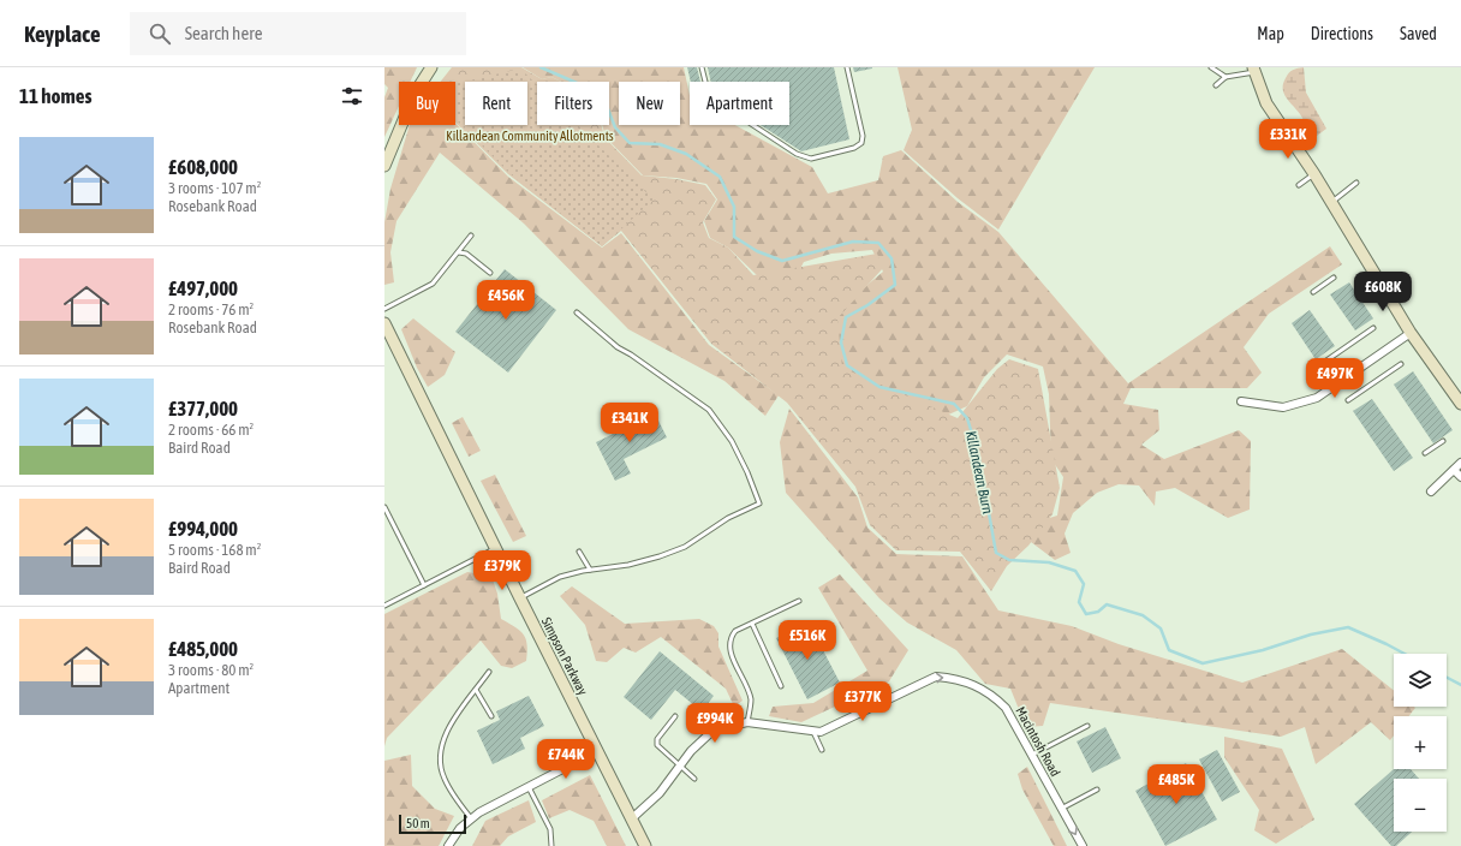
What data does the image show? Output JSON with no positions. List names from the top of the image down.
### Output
{
  "streets": {
    "main road": ["Simpson Parkway"],
    "street": ["Macintosh Road"]
  },
  "water": ["Killandean Burn"],
  "parks": ["Killandean Community Allotments"],
  "scale_bar": "50 m",
  "page": {
    "header": "Keyplace",
    "search": "Search here",
    "nav": ["Map", "Directions", "Saved"],
    "heading": "11 homes",
    "chip": [
      "Buy",
      "Rent",
      "Filters",
      "New",
      "Apartment"
    ],
    "price": [
      "£331K",
      "£608K",
      "£456K",
      "£497K",
      "£341K",
      "£379K",
      "£516K",
      "£377K",
      "£994K",
      "£744K",
      "£485K"
    ],
    "list": [
      {
        "name": "£608,000",
        "note": "3 rooms · 107 m² · Rosebank Road"
      },
      {
        "name": "£497,000",
        "note": "2 rooms · 76 m² · Rosebank Road"
      },
      {
        "name": "£377,000",
        "note": "2 rooms · 66 m² · Baird Road"
      },
      {
        "name": "£994,000",
        "note": "5 rooms · 168 m² · Baird Road"
      },
      {
        "name": "£485,000",
        "note": "3 rooms · 80 m² · Apartment"
      }
    ],
    "map_buttons": ["+", "−"],
    "scale": "50 m"
  }
}
